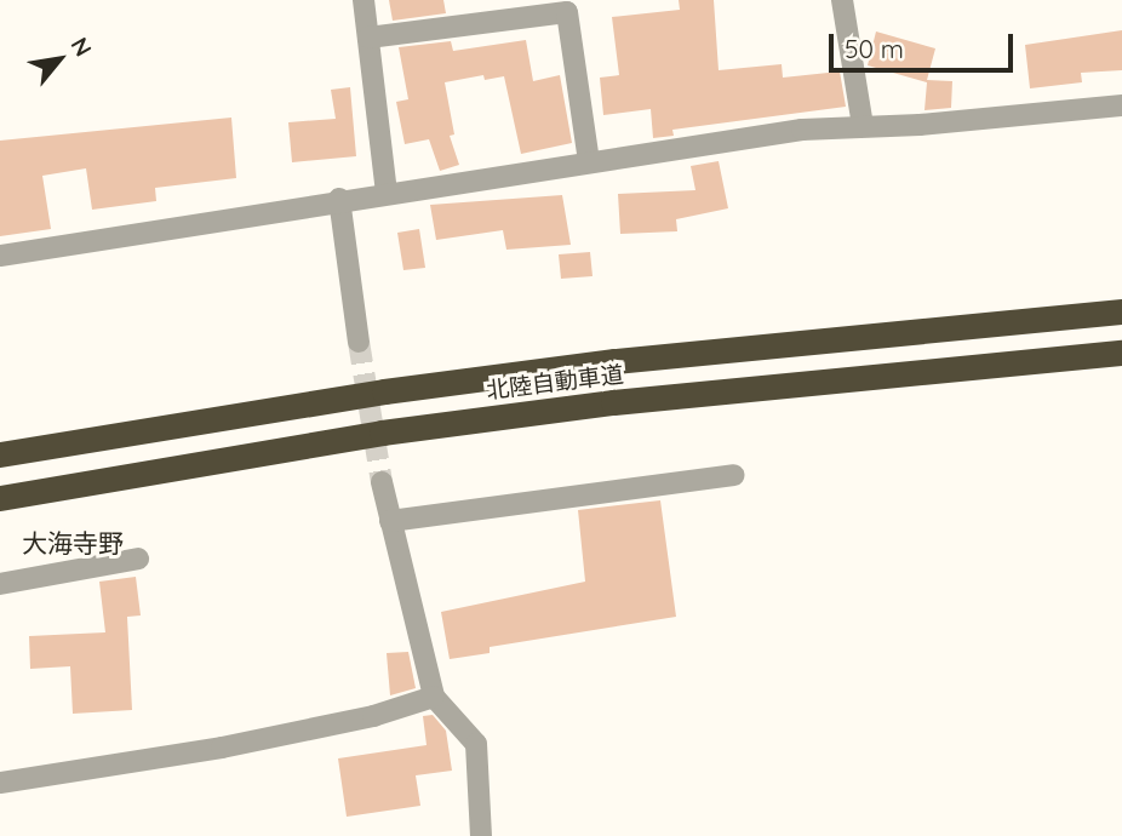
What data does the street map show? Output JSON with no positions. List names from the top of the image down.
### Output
{
  "streets": {
    "highway": ["北陸自動車道"]
  },
  "districts": ["大海寺野"],
  "scale_bar": "50 m",
  "north": "top right"
}
